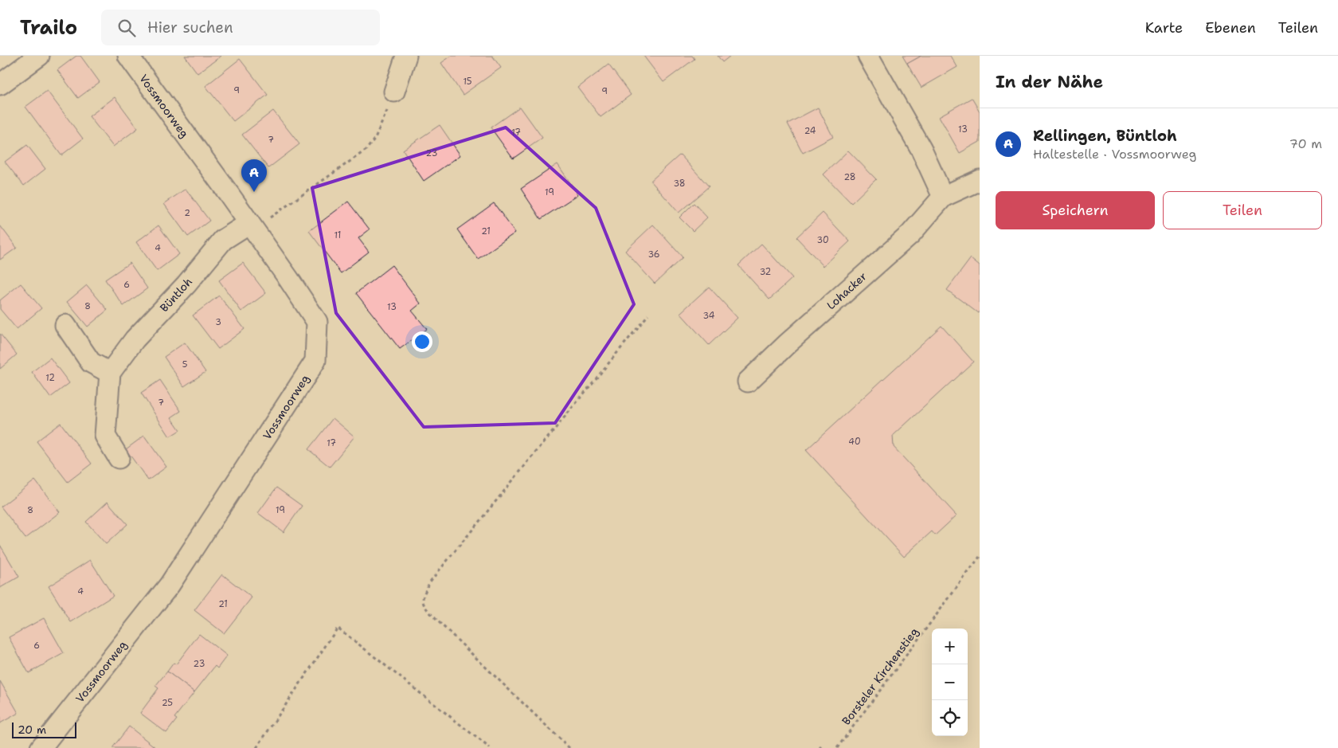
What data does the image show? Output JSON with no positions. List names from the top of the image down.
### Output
{
  "streets": {
    "street": ["Vossmoorweg", "Lohacker", "Büntloh"],
    "path": ["Borsteler Kirchenstieg"]
  },
  "crossings": [
    ["Vossmoorweg", "Büntloh"]
  ],
  "house_numbers": [
    "15",
    "9",
    "9",
    "13",
    "24",
    "17",
    "7",
    "23",
    "28",
    "38",
    "19",
    "2",
    "21",
    "11",
    "30",
    "4",
    "36",
    "32",
    "6",
    "8",
    "13",
    "34",
    "3",
    "5",
    "12",
    "7",
    "40",
    "17",
    "8",
    "19",
    "4",
    "21",
    "6",
    "23",
    "25"
  ],
  "scale_bar": "20 m",
  "page": {
    "header": "Trailo",
    "search": "Hier suchen",
    "nav": ["Karte", "Ebenen", "Teilen"],
    "heading": "In der Nähe",
    "list": [
      {
        "mark": "A",
        "name": "Rellingen, Büntloh",
        "note": "Haltestelle · Vossmoorweg",
        "value": "70 m"
      }
    ],
    "pins": "A",
    "buttons": ["Speichern", "Teilen"],
    "map_buttons": ["+", "−"],
    "scale": "20 m"
  }
}
